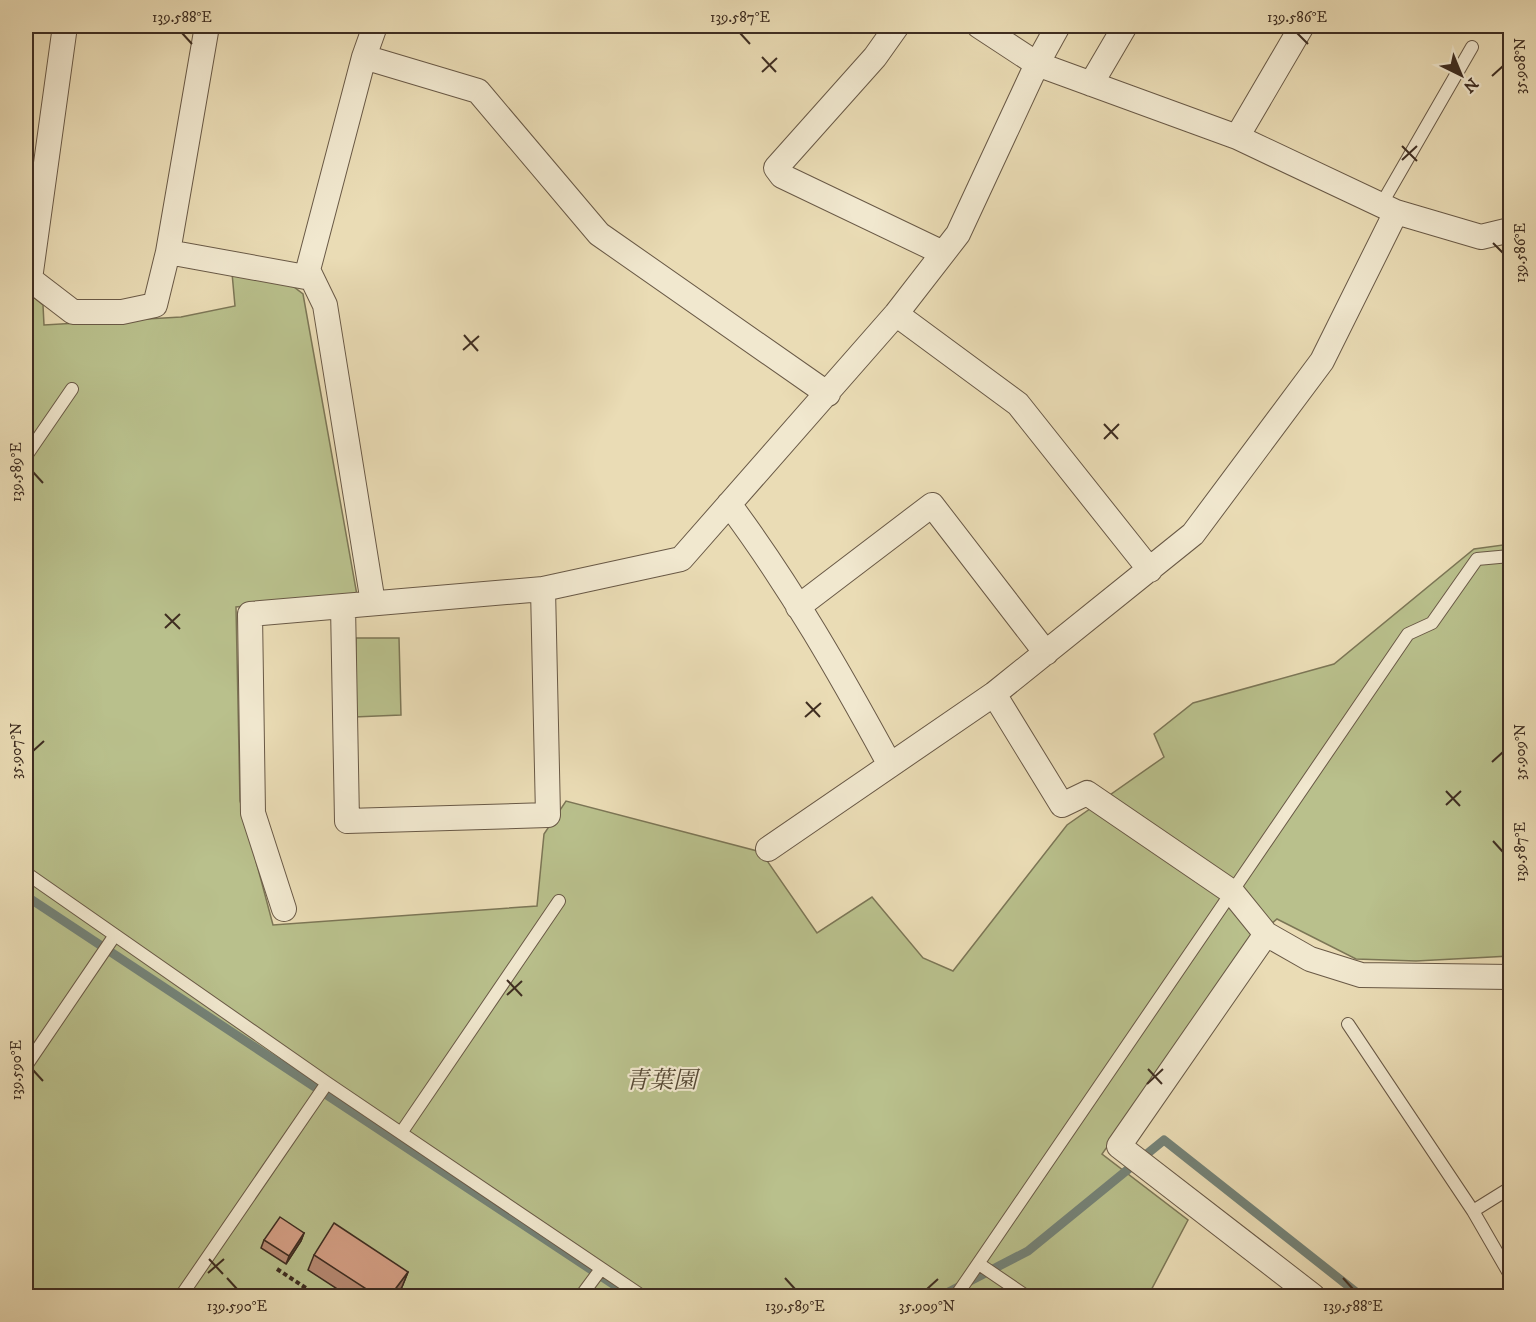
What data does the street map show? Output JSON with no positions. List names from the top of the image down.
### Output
{
  "parks": ["青葉園"],
  "north": "bottom right",
  "coordinates": [
    "139.588°E",
    "139.587°E",
    "139.586°E",
    "35.908°N",
    "139.589°E",
    "35.907°N",
    "35.909°N",
    "139.590°E"
  ]
}
